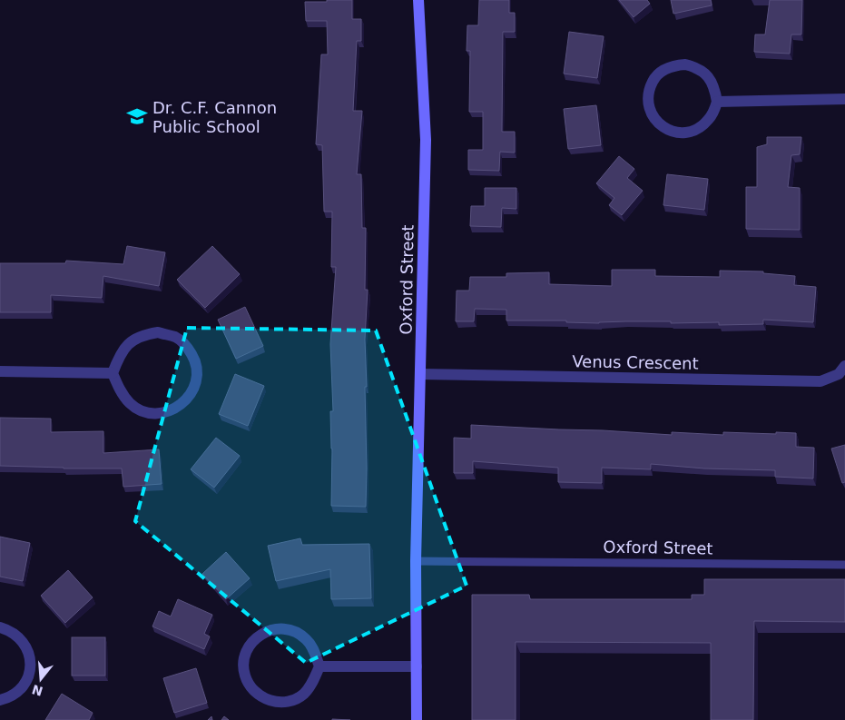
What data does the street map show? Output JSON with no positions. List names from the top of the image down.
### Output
{
  "streets": {
    "street": ["Oxford Street", "Venus Crescent"]
  },
  "crossings": [
    ["Oxford Street", "Venus Crescent"]
  ],
  "places": {
    "school or university": ["Dr. C.F. Cannon Public School"]
  },
  "north": "bottom"
}
